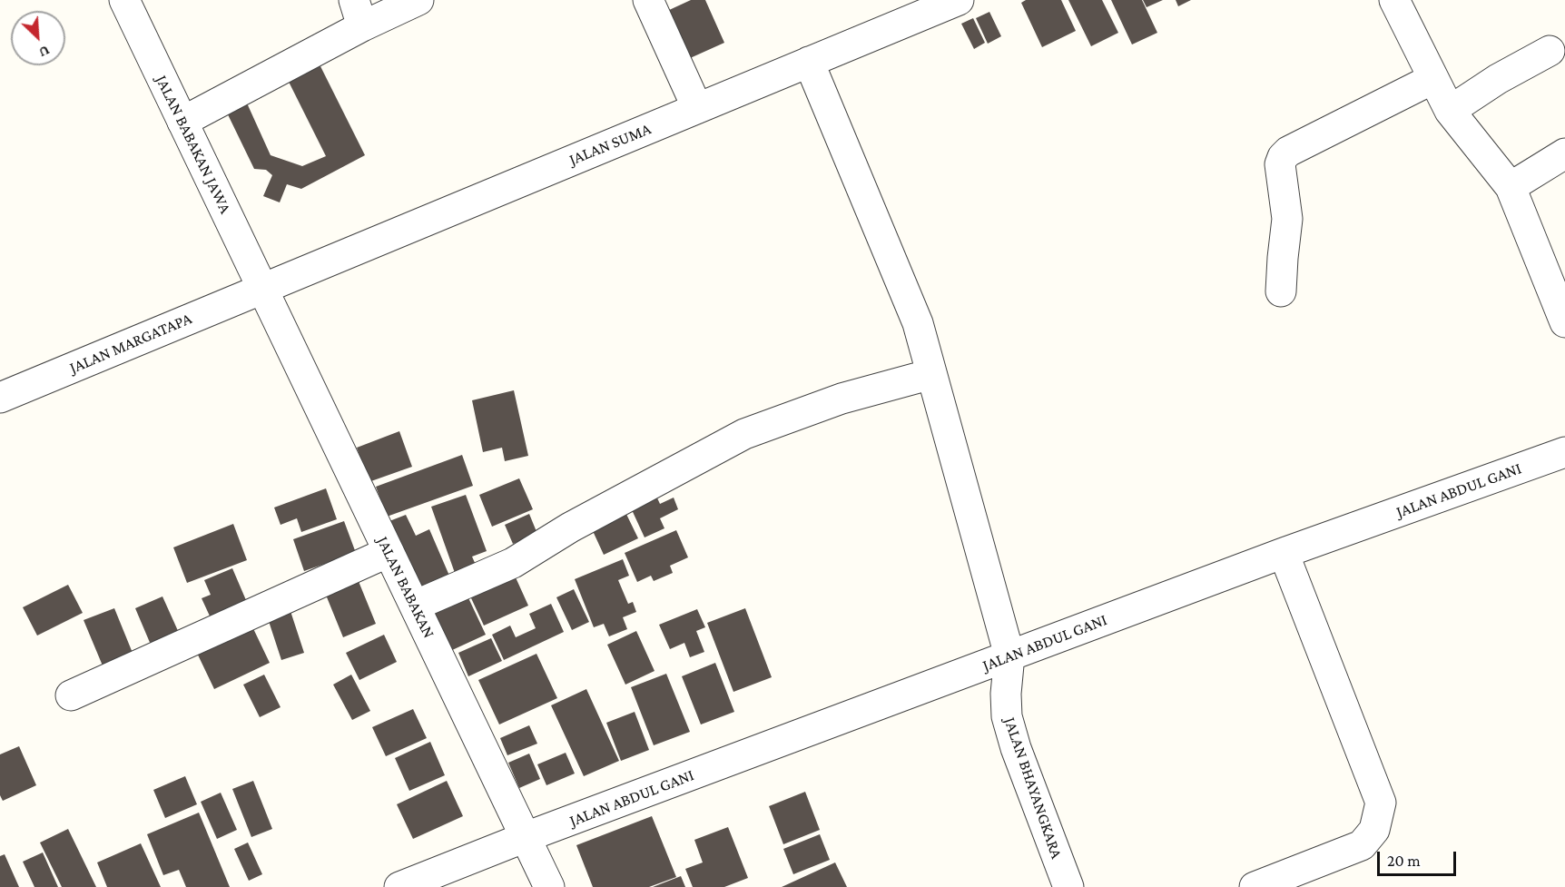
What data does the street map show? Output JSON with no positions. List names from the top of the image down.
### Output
{
  "streets": {
    "street": [
      "JALAN BABAKAN JAWA",
      "JALAN SUMA",
      "JALAN MARGATAPA",
      "JALAN ABDUL GANI",
      "JALAN BABAKAN",
      "JALAN BHAYANGKARA"
    ]
  },
  "crossings": [
    ["JALAN BABAKAN JAWA", "JALAN SUMA"],
    ["JALAN BABAKAN JAWA", "JALAN MARGATAPA"],
    ["JALAN BABAKAN JAWA", "JALAN BABAKAN"],
    ["JALAN SUMA", "JALAN MARGATAPA"],
    ["JALAN SUMA", "JALAN BABAKAN"],
    ["JALAN MARGATAPA", "JALAN BABAKAN"],
    ["JALAN ABDUL GANI", "JALAN BABAKAN"],
    ["JALAN ABDUL GANI", "JALAN BHAYANGKARA"]
  ],
  "scale_bar": "20 m",
  "north": "bottom right"
}
